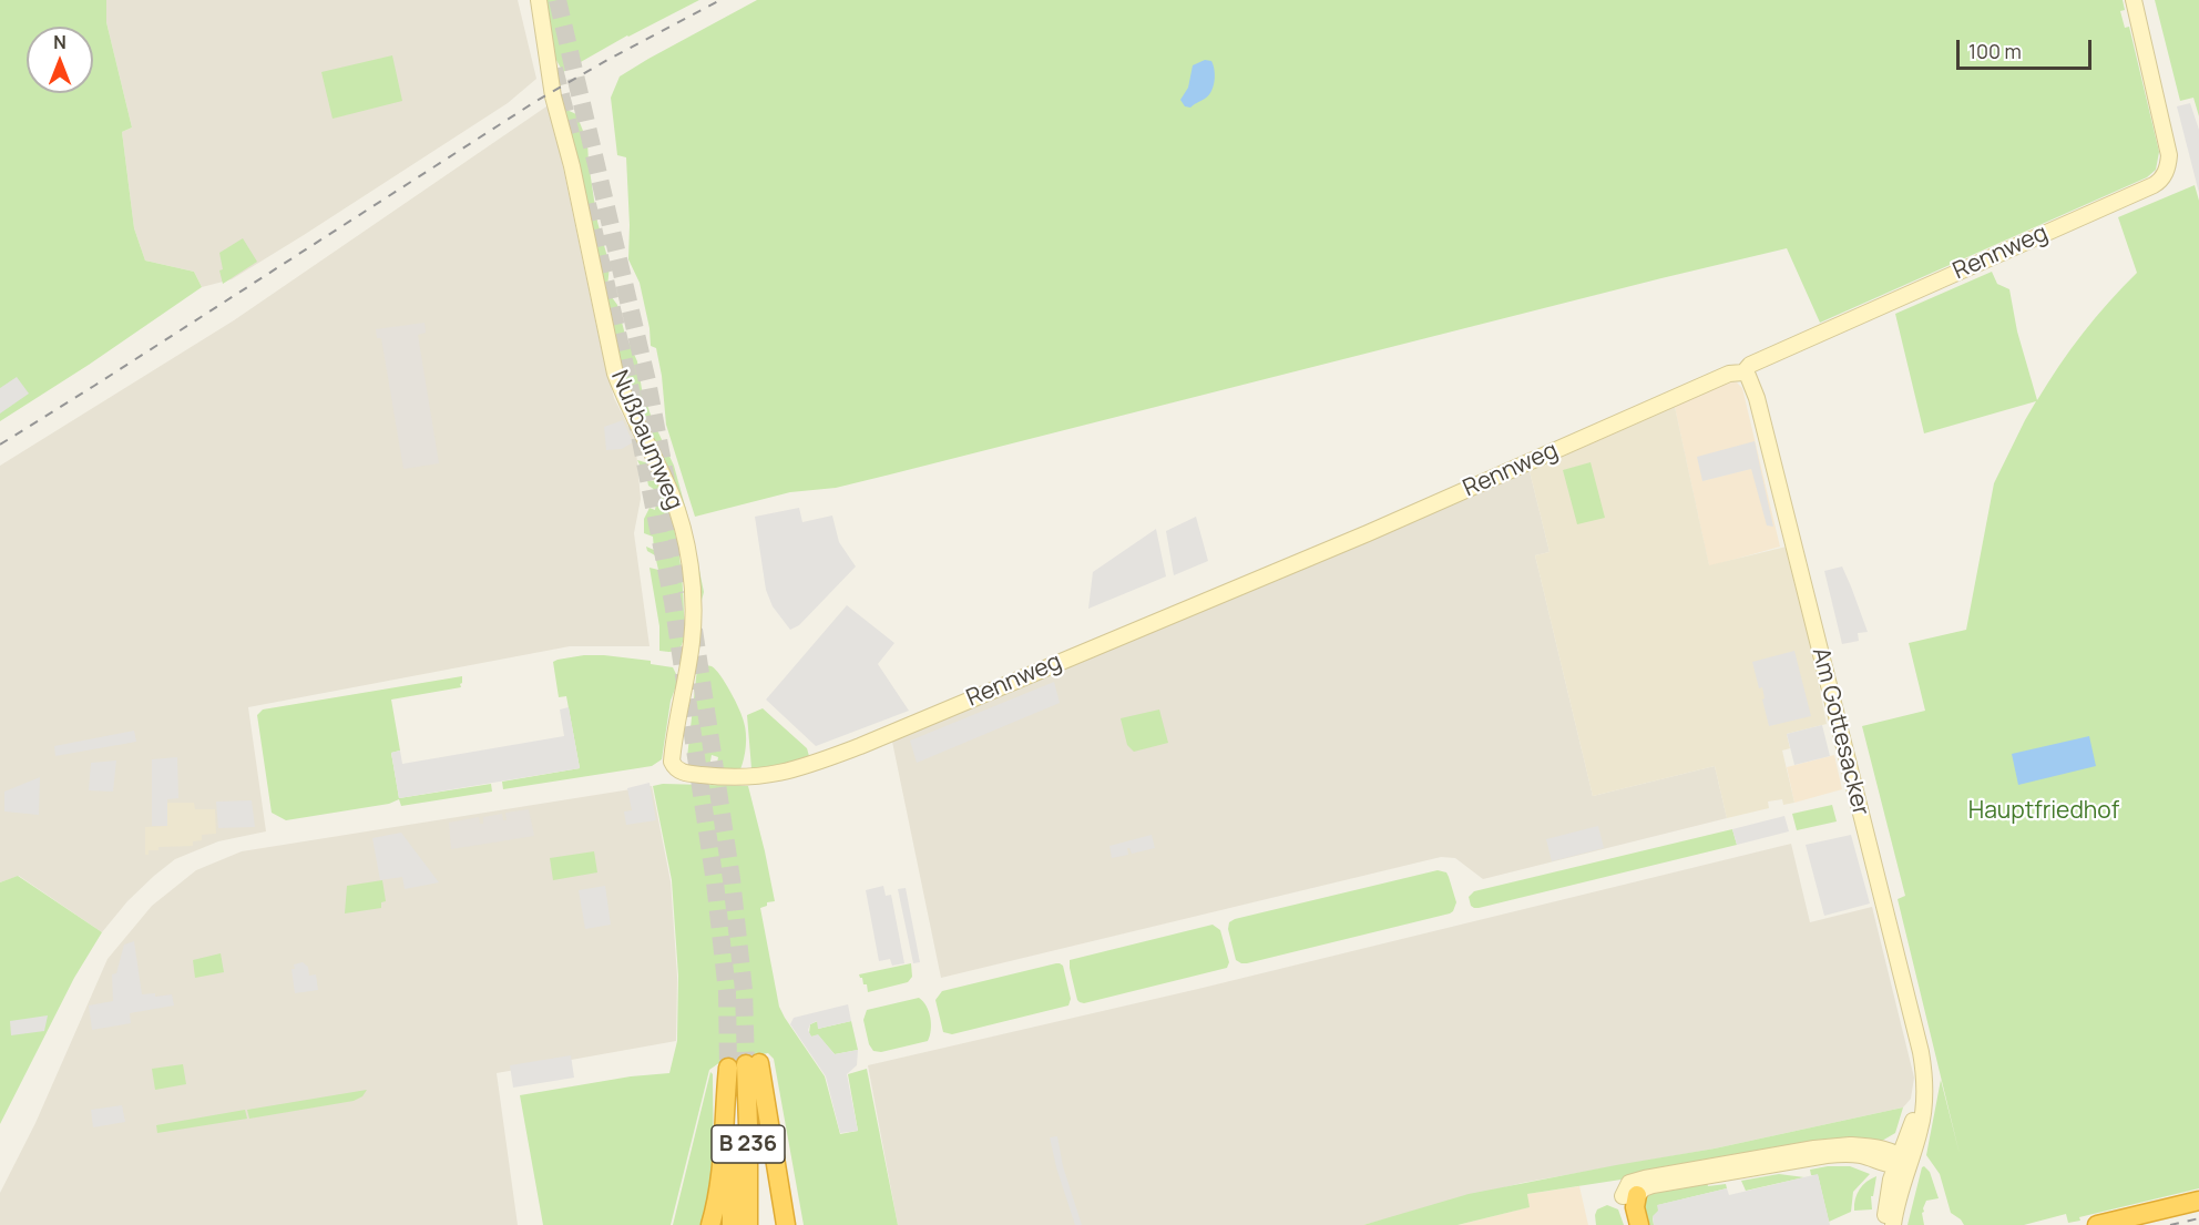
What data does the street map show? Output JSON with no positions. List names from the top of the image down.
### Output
{
  "streets": {
    "highway": ["B 236"],
    "street": ["Rennweg", "Nußbaumweg", "Am Gottesacker"]
  },
  "crossings": [
    ["Rennweg", "Nußbaumweg"],
    ["Rennweg", "Am Gottesacker"]
  ],
  "parks": ["Hauptfriedhof"],
  "scale_bar": "100 m",
  "north": "top"
}
